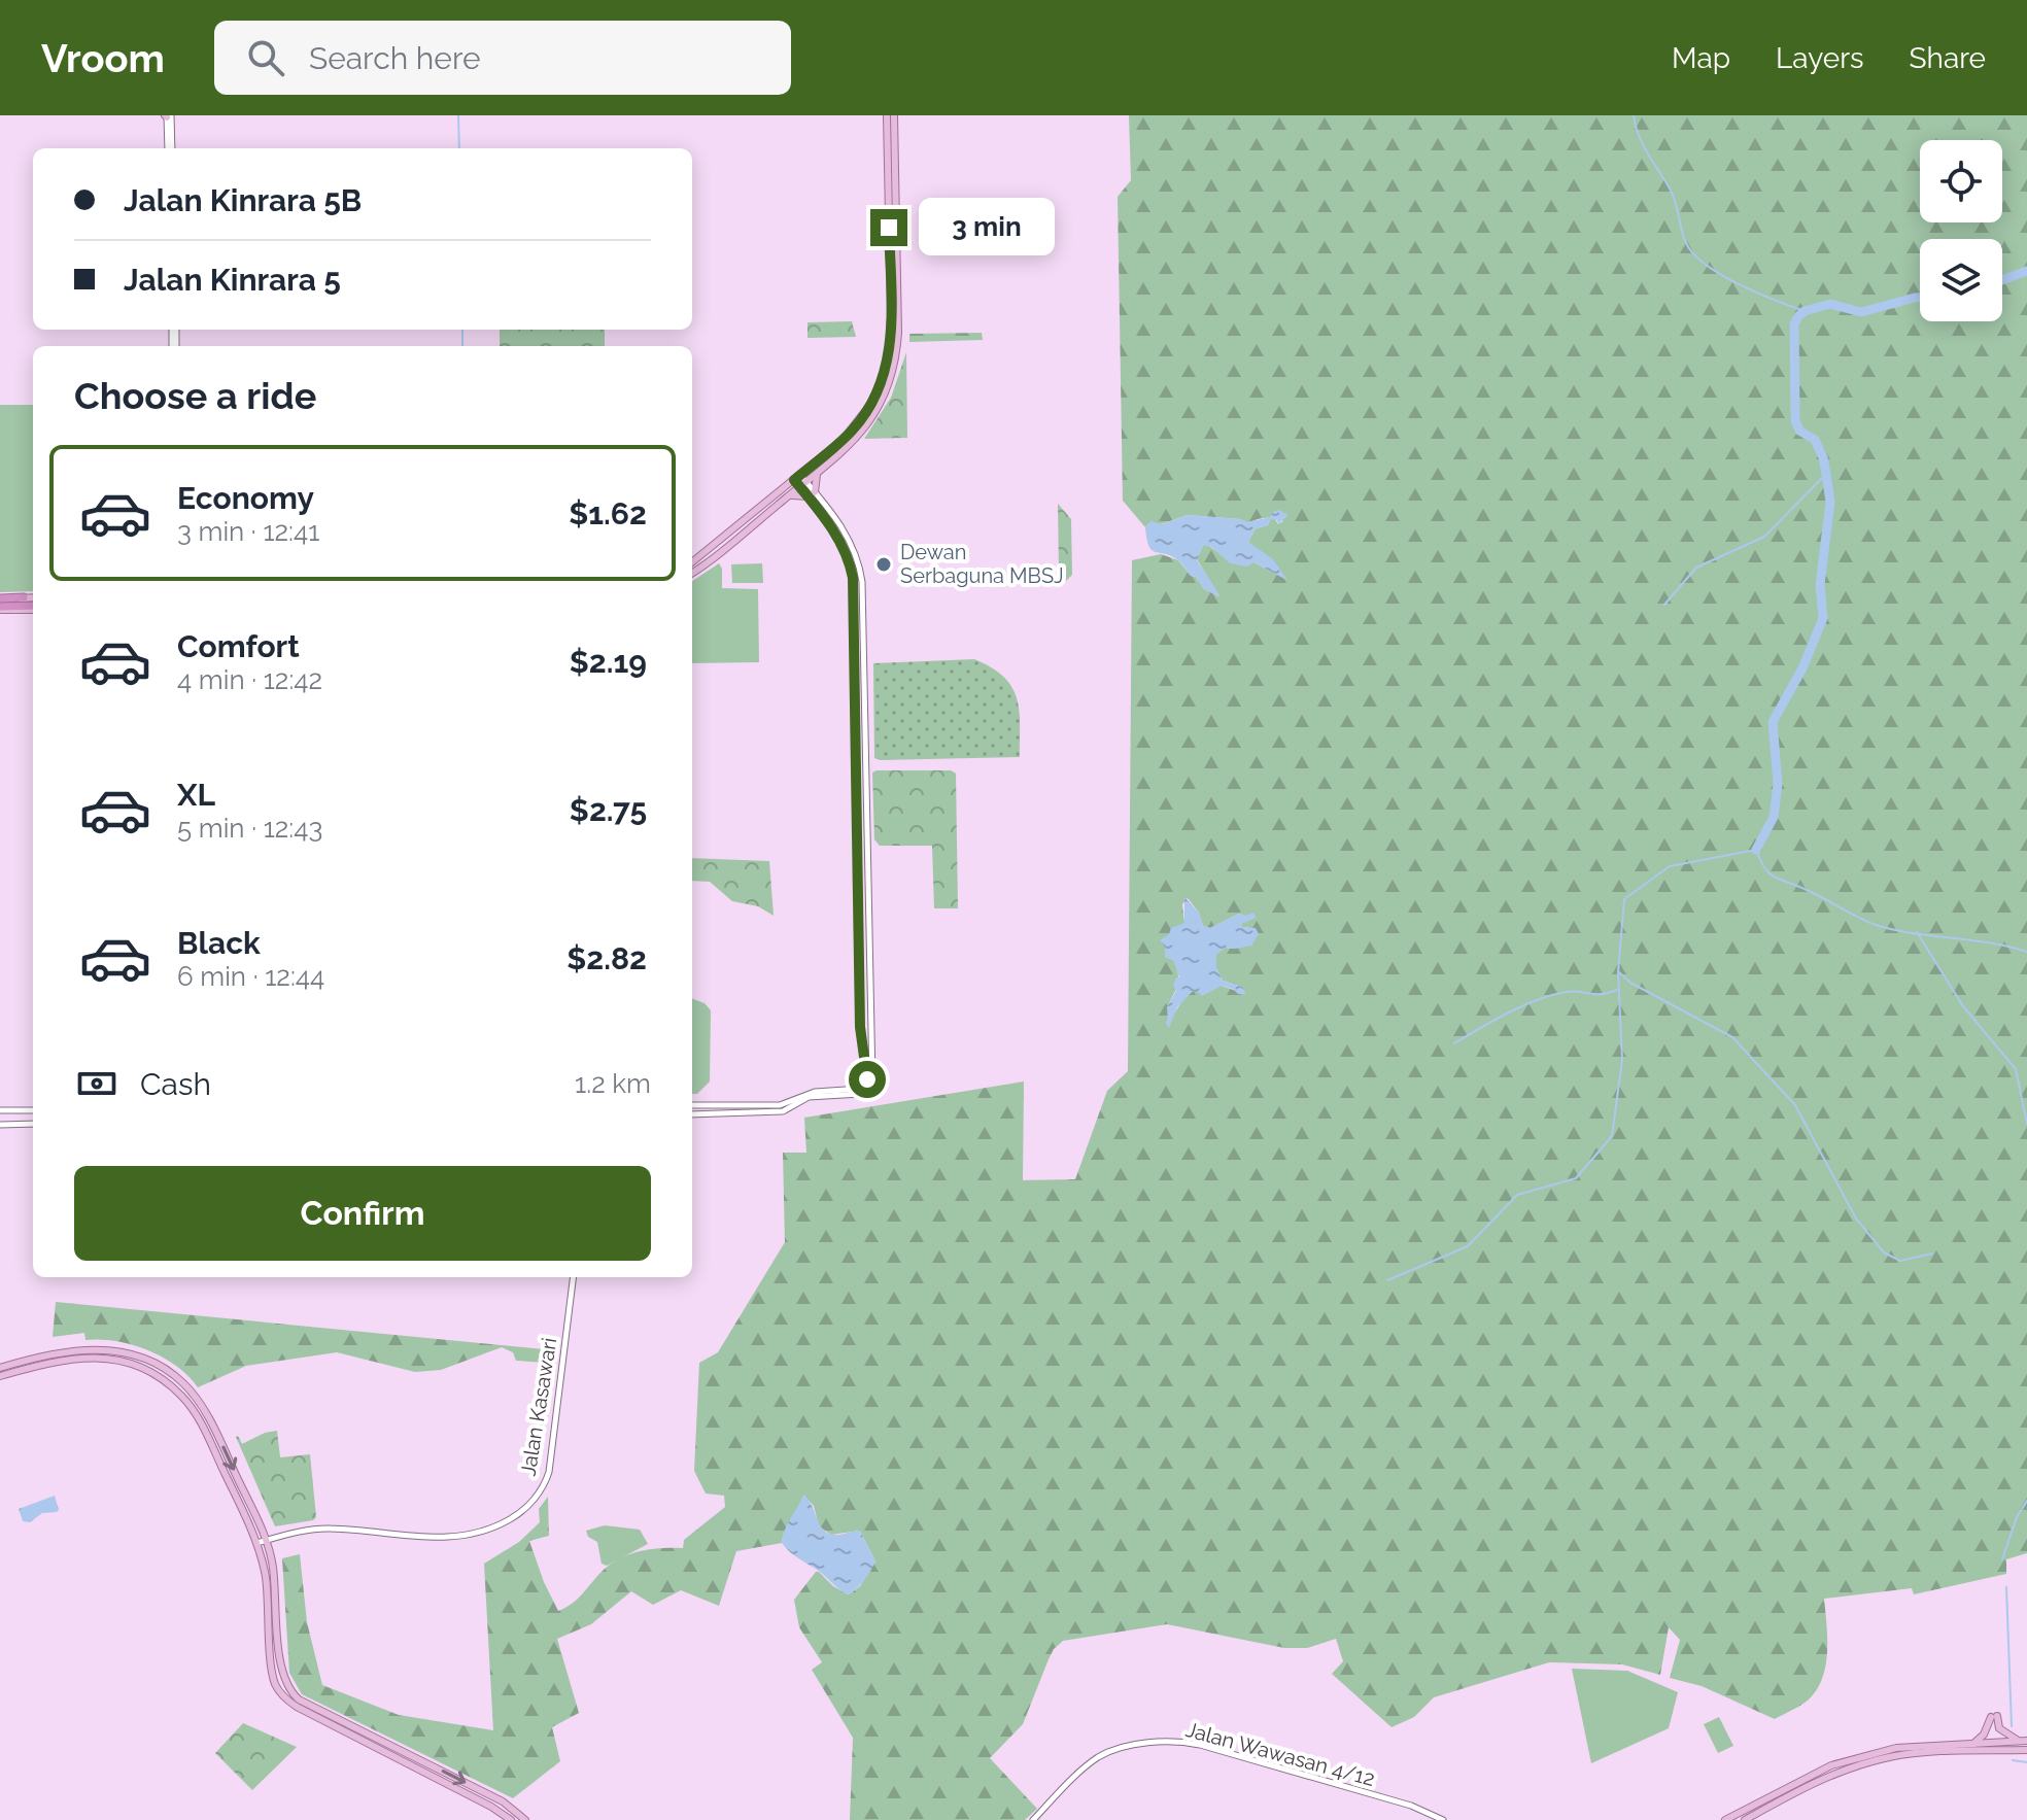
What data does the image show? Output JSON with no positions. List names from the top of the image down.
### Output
{
  "streets": {
    "street": ["Jalan Kasawari", "Jalan Wawasan 4/12"]
  },
  "places": ["Dewan Serbaguna MBSJ"],
  "page": {
    "header": "Vroom",
    "search": "Search here",
    "nav": ["Map", "Layers", "Share"],
    "banner": ["Jalan Kinrara 5B", "Jalan Kinrara 5"],
    "bubble": "3 min",
    "heading": "Choose a ride",
    "list": [
      {
        "name": "Economy",
        "note": "3 min · 12:41",
        "value": "$1.62"
      },
      {
        "name": "Comfort",
        "note": "4 min · 12:42",
        "value": "$2.19"
      },
      {
        "name": "XL",
        "note": "5 min · 12:43",
        "value": "$2.75"
      },
      {
        "name": "Black",
        "note": "6 min · 12:44",
        "value": "$2.82"
      }
    ],
    "pay": ["Cash", "1.2 km"],
    "buttons": "Confirm"
  }
}
